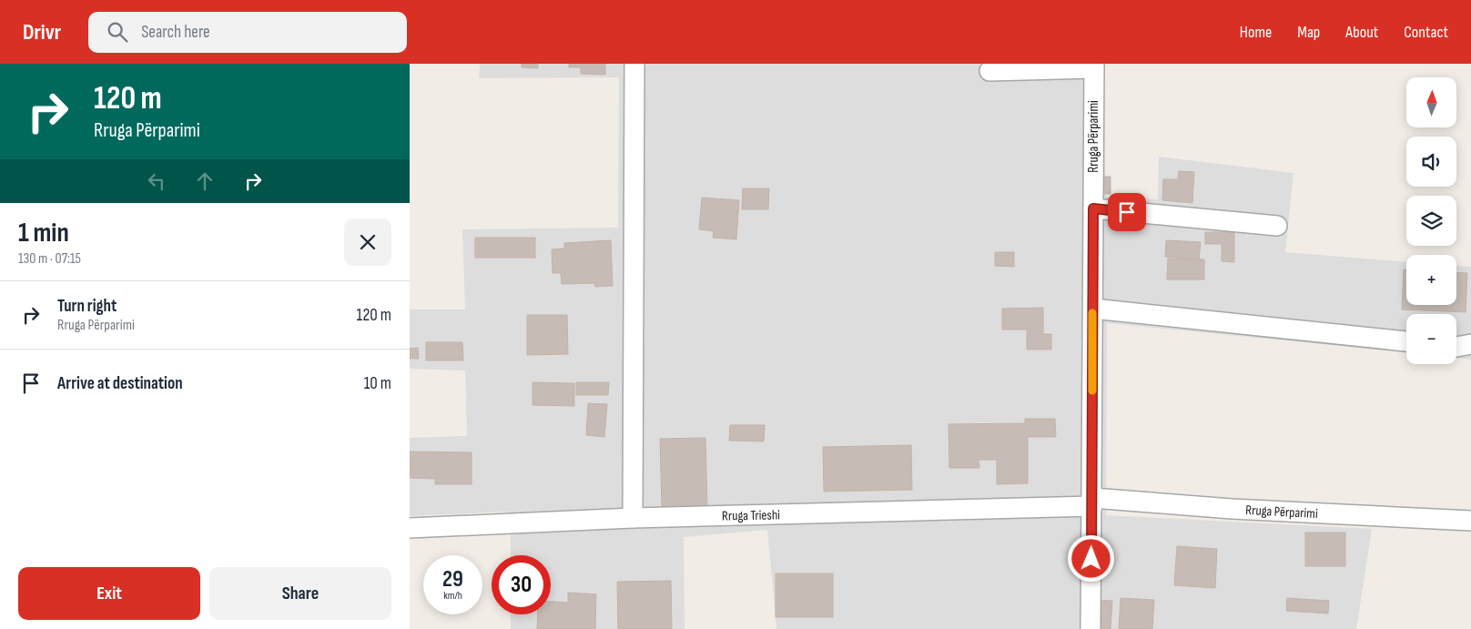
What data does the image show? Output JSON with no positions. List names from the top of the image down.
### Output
{
  "streets": {
    "street": ["Rruga Përparimi", "Rruga Trieshi"]
  },
  "crossings": [
    ["Rruga Përparimi", "Rruga Trieshi"]
  ],
  "north": "top",
  "page": {
    "header": "Drivr",
    "search": "Search here",
    "nav": [
      "Home",
      "Map",
      "About",
      "Contact"
    ],
    "turn": ["120 m", "Rruga Përparimi"],
    "map_buttons": ["+", "−"],
    "heading": ["1 min", "130 m · 07:15"],
    "list": [
      {
        "name": "Turn right",
        "note": "Rruga Përparimi",
        "value": "120 m"
      },
      {
        "name": "Arrive at destination",
        "value": "10 m"
      }
    ],
    "speed": "29 km/h",
    "limit": "30",
    "buttons": ["Exit", "Share"]
  }
}
